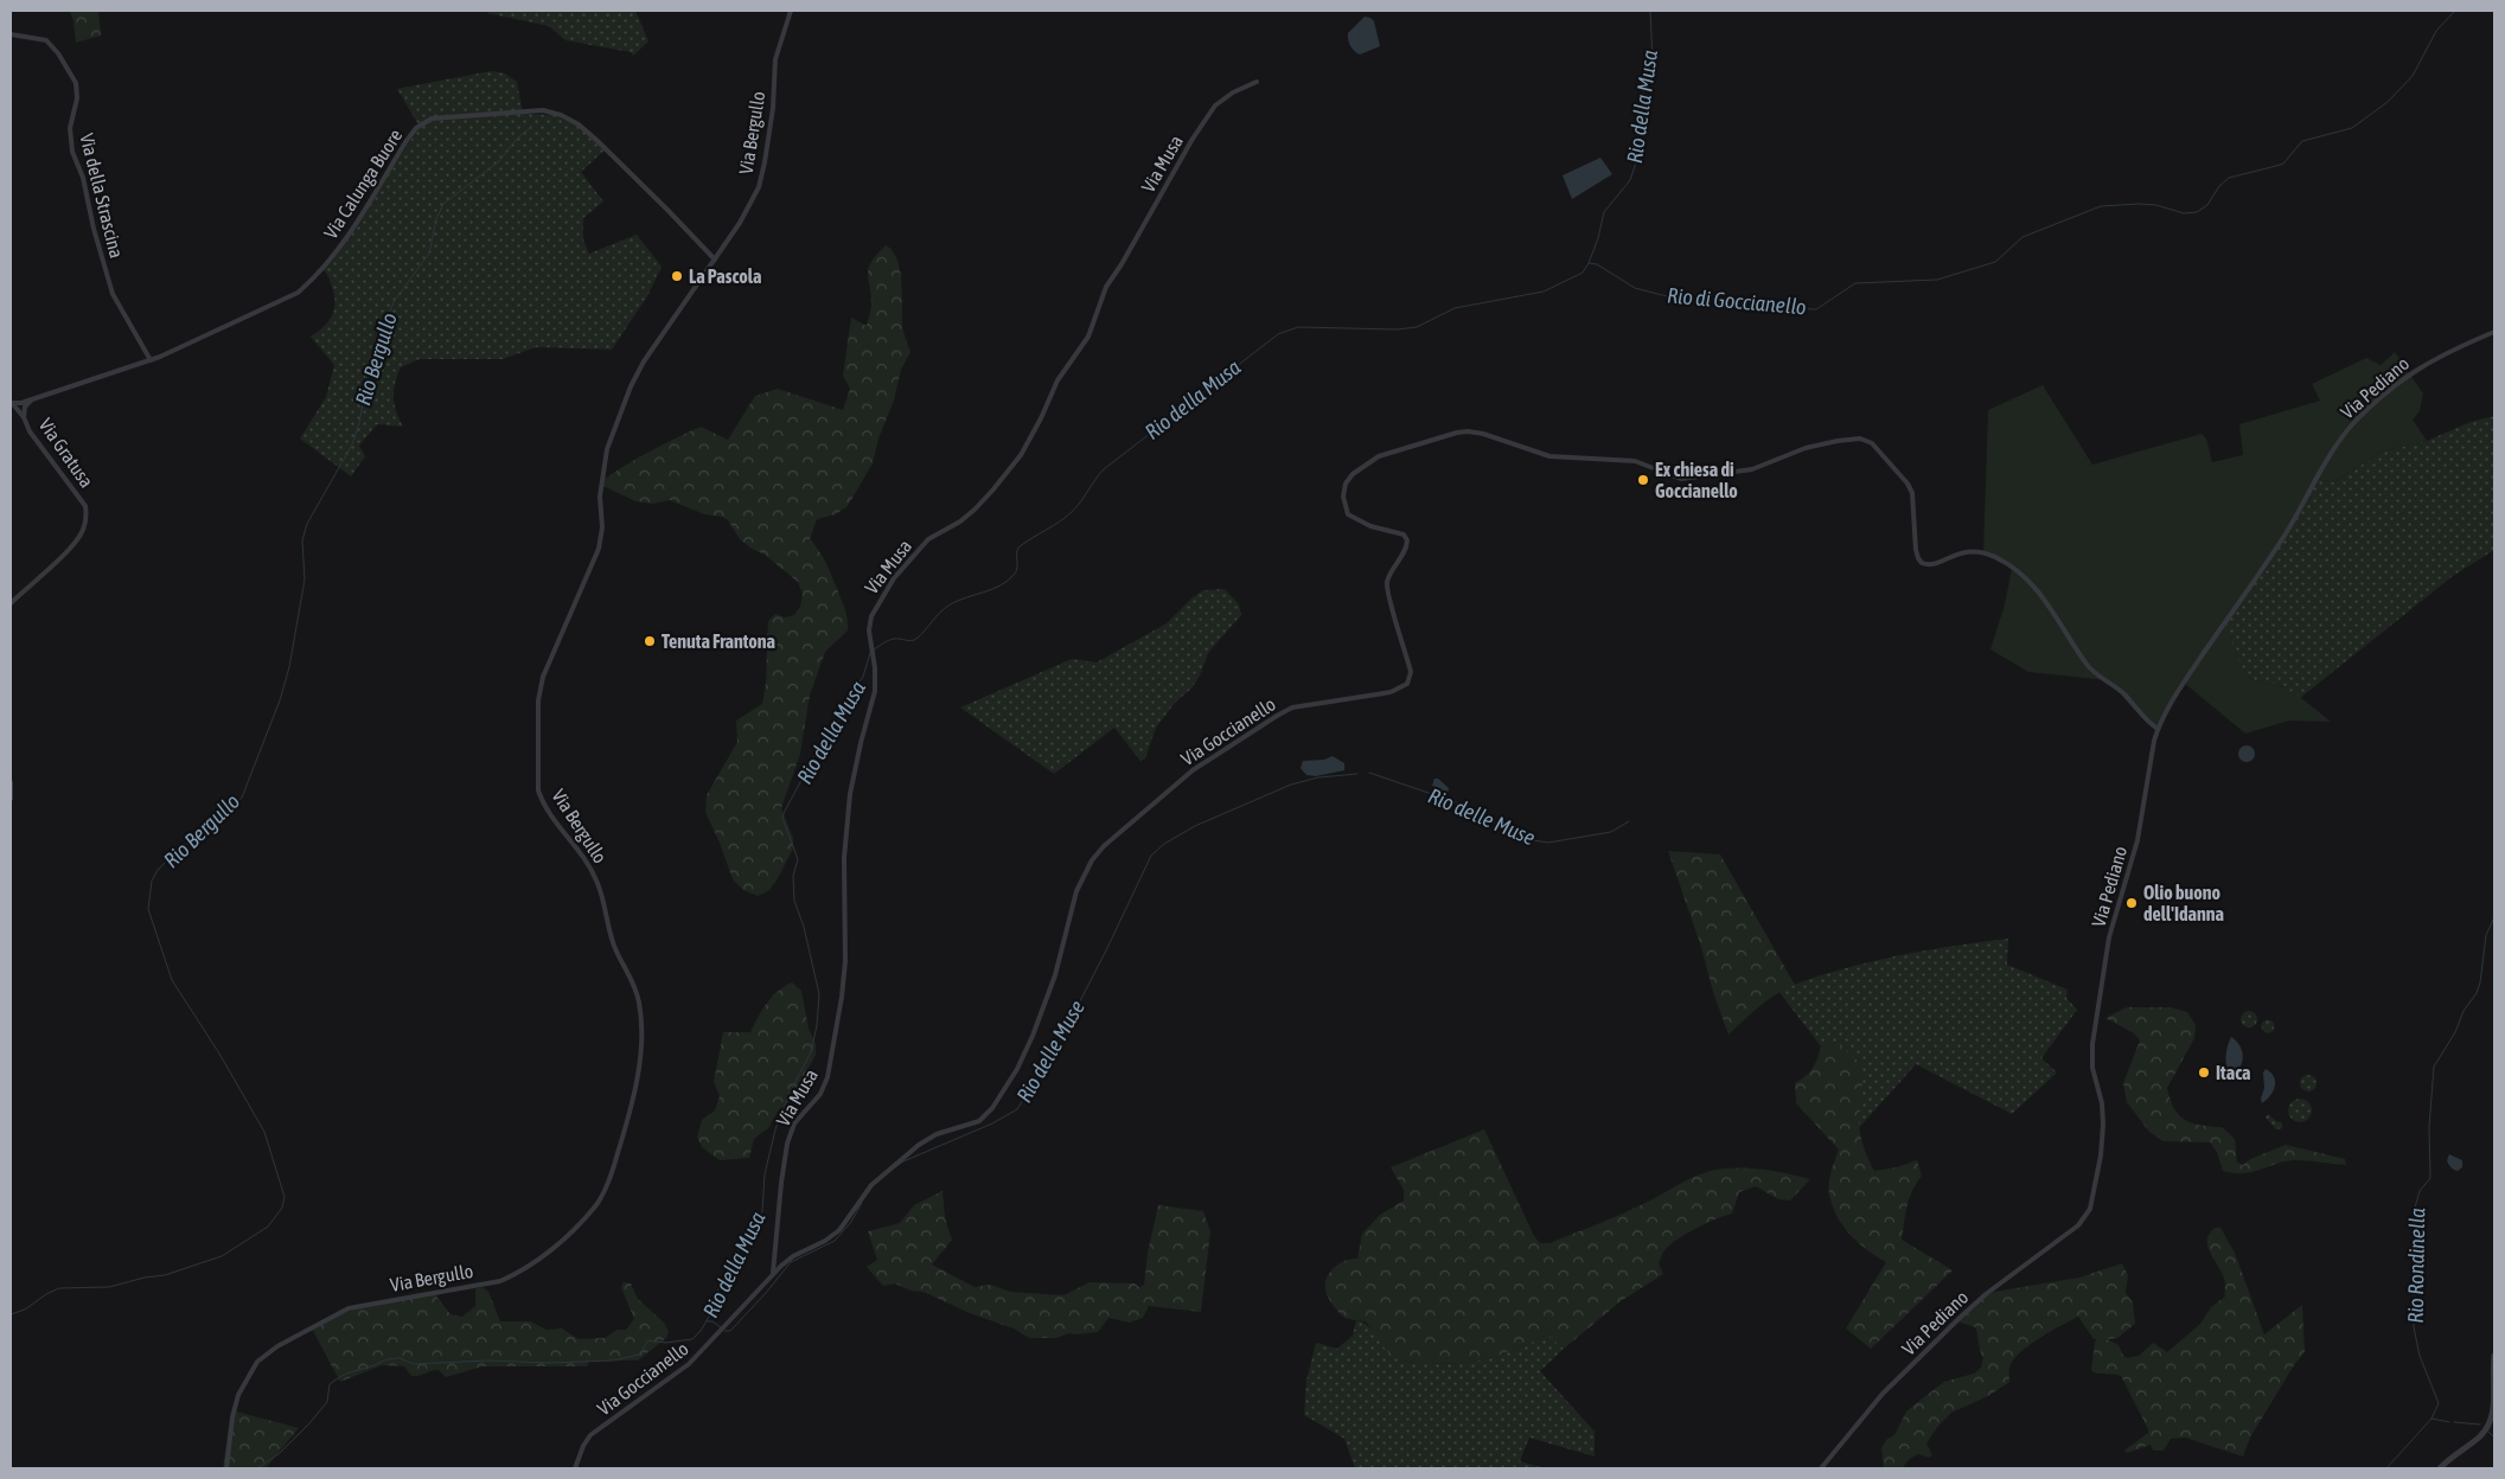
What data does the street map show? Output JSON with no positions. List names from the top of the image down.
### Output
{
  "streets": {
    "street": [
      "Via Bergullo",
      "Via Musa",
      "Via Calunga Buore",
      "Via della Strascina",
      "Via Pediano",
      "Via Gratusa",
      "Via Goccianello"
    ]
  },
  "crossings": [
    ["Via Bergullo", "Via Calunga Buore"],
    ["Via Musa", "Via Goccianello"],
    ["Via Calunga Buore", "Via della Strascina"],
    ["Via Calunga Buore", "Via Gratusa"],
    ["Via Pediano", "Via Goccianello"]
  ],
  "water": [
    "Rio della Musa",
    "Rio di Goccianello",
    "Rio Bergullo",
    "Rio delle Muse",
    "Rio Rondinella"
  ],
  "places": [
    "La Pascola",
    "Ex chiesa di Goccianello",
    "Tenuta Frantona",
    "Olio buono dell'Idanna",
    "Itaca"
  ]
}
